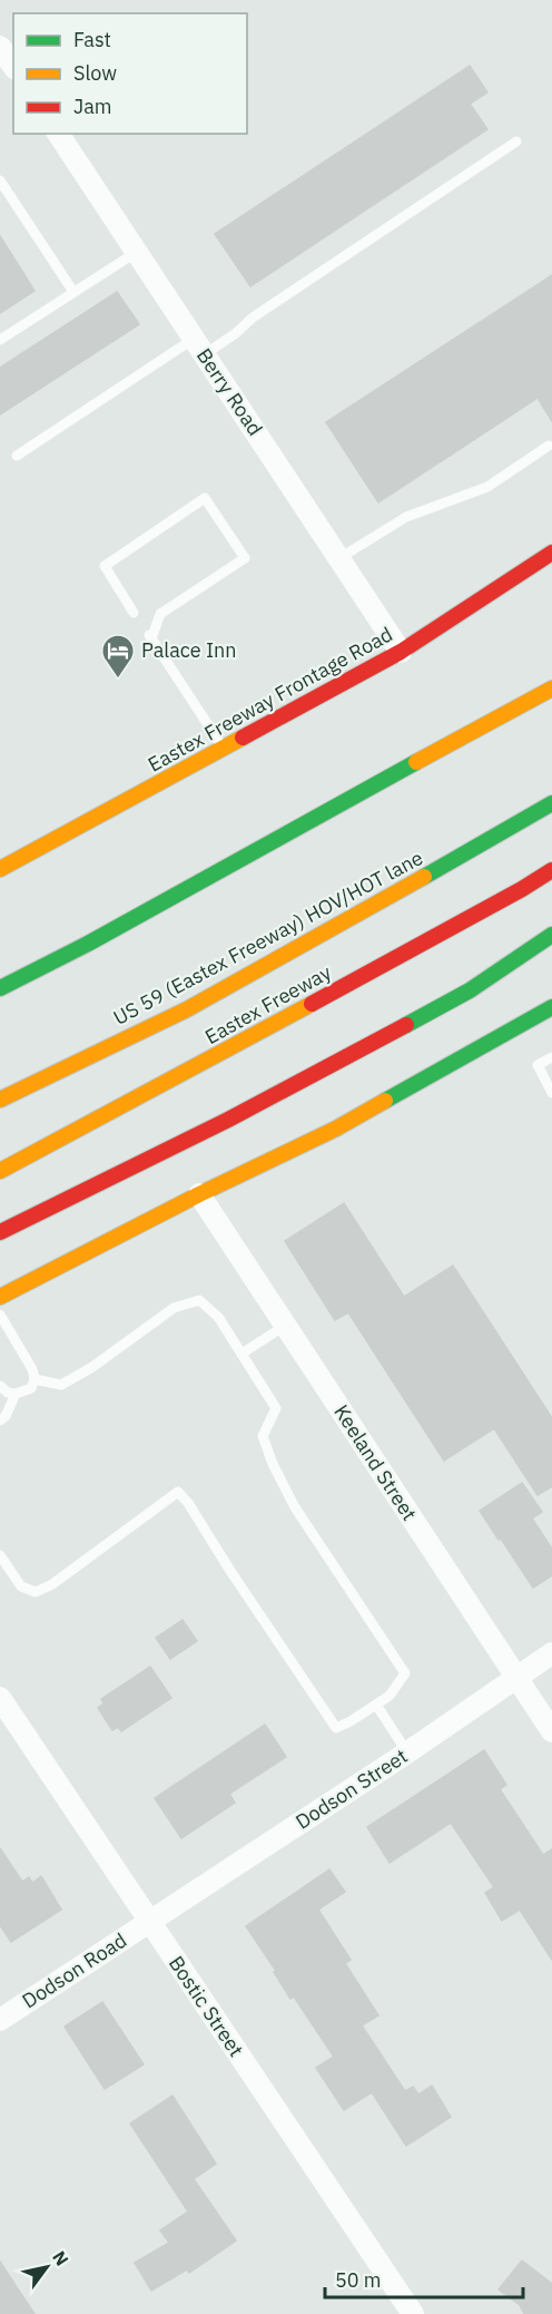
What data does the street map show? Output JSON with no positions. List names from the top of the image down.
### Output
{
  "streets": {
    "main road": ["Eastex Freeway Frontage Road", "US 59 (Eastex Freeway) HOV/HOT lane", "Eastex Freeway"],
    "street": [
      "Berry Road",
      "Keeland Street",
      "Dodson Street",
      "Dodson Road",
      "Bostic Street"
    ]
  },
  "crossings": [
    ["Berry Road", "Eastex Freeway Frontage Road"],
    ["Keeland Street", "Dodson Street"],
    ["Dodson Street", "Dodson Road"],
    ["Dodson Street", "Bostic Street"],
    ["Dodson Road", "Bostic Street"]
  ],
  "places": {
    "hotel": ["Palace Inn"]
  },
  "legend": ["Fast", "Slow", "Jam"],
  "scale_bar": "50 m",
  "north": "top right"
}
